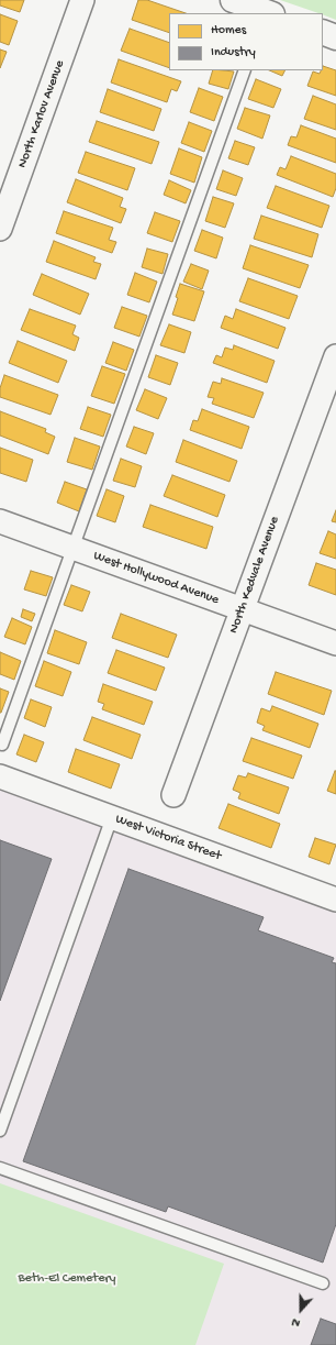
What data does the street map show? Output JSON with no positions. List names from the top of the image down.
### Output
{
  "streets": {
    "street": [
      "North Karlov Avenue",
      "North Kedvale Avenue",
      "West Hollywood Avenue",
      "West Victoria Street"
    ]
  },
  "crossings": [
    ["North Kedvale Avenue", "West Hollywood Avenue"]
  ],
  "parks": ["Beth-El Cemetery"],
  "legend": ["Homes", "Industry"],
  "north": "bottom"
}
